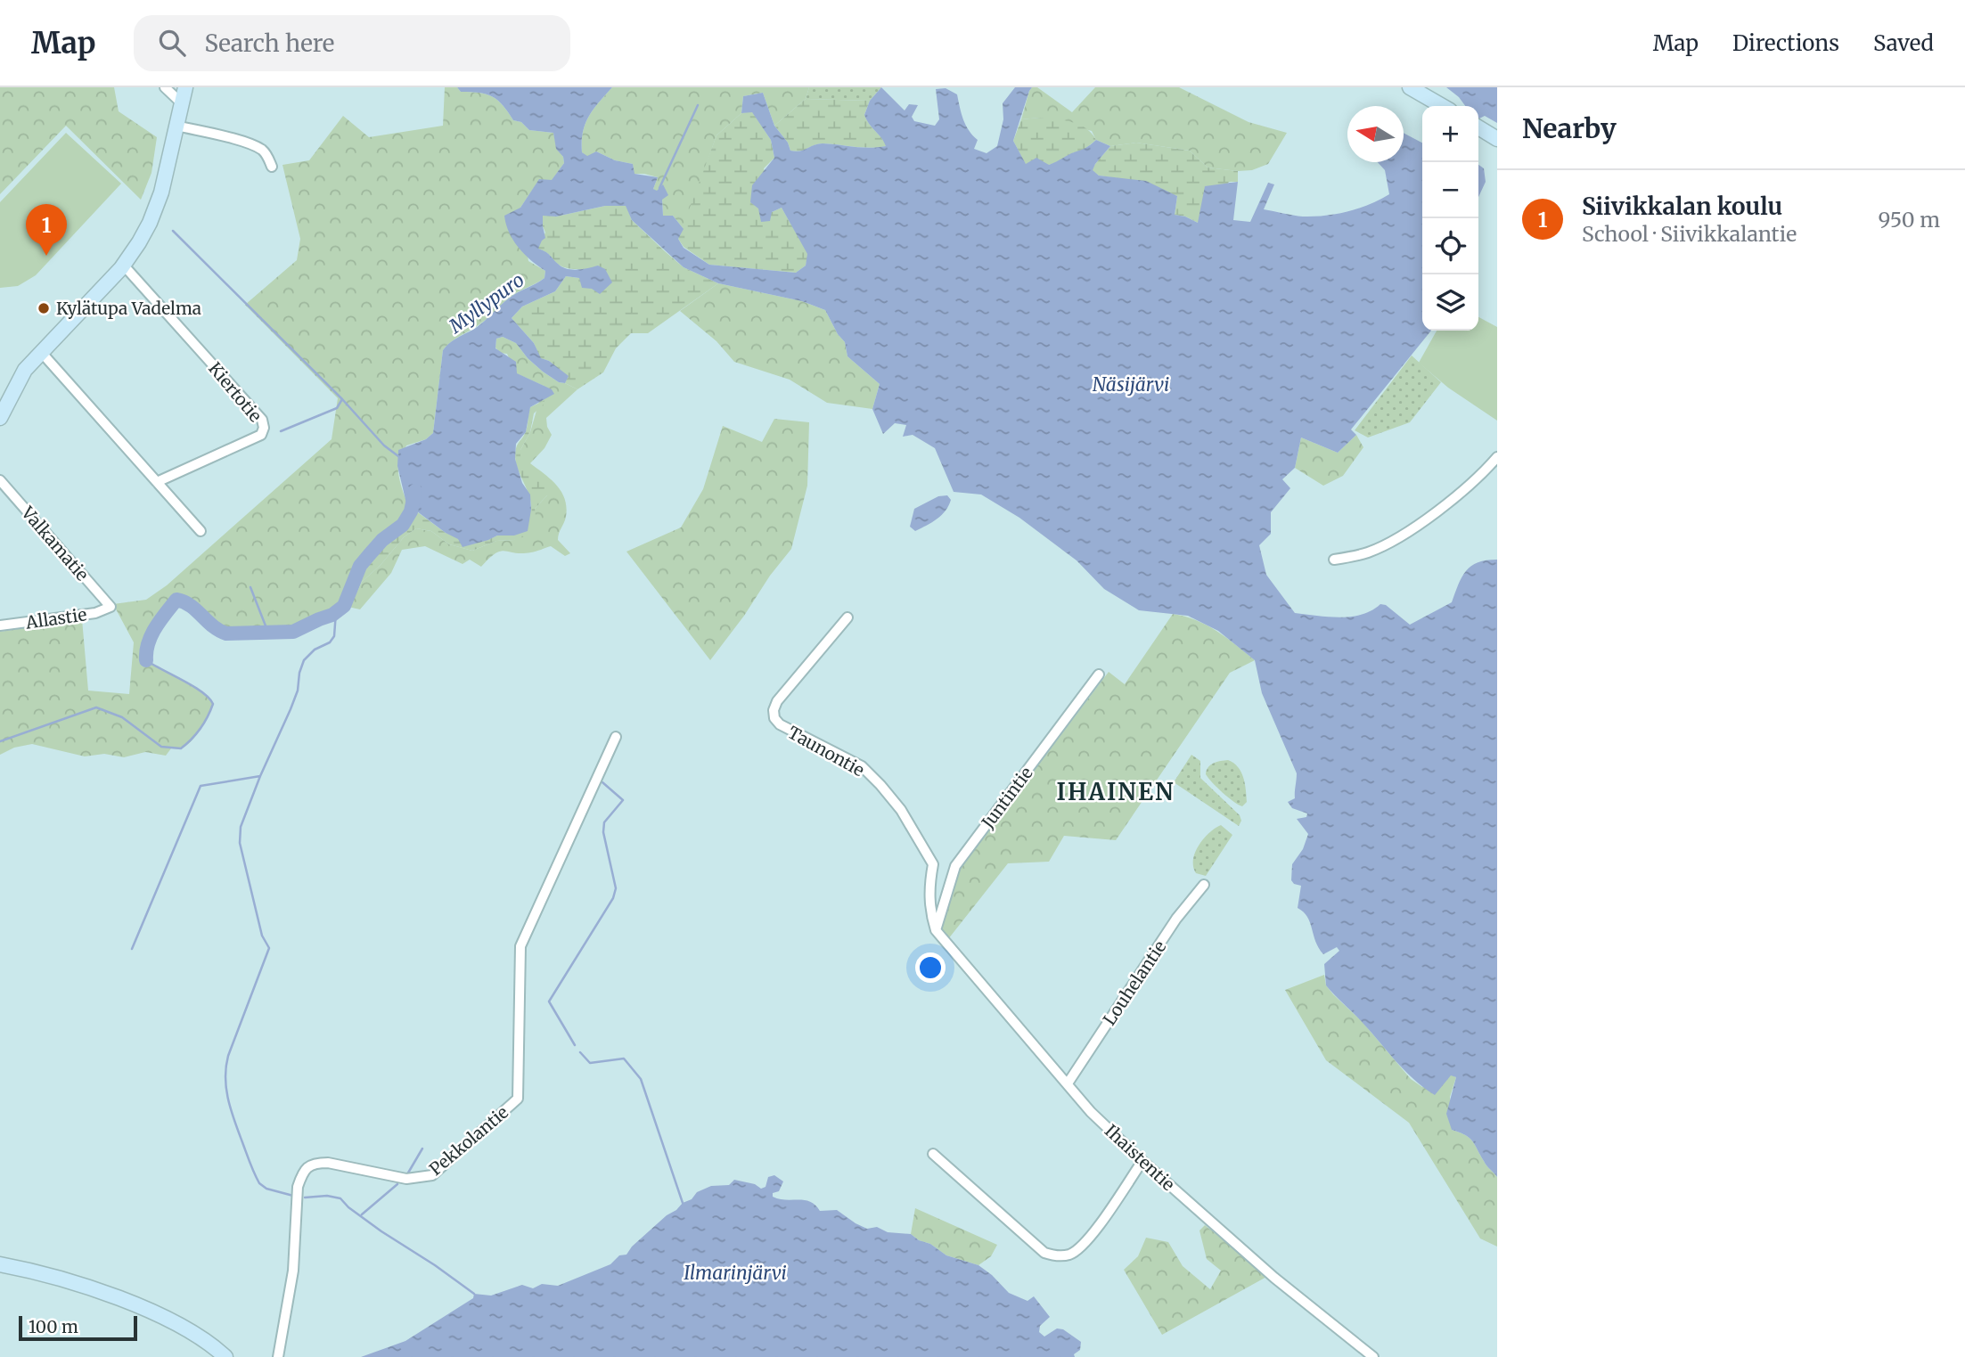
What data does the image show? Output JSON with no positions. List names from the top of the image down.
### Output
{
  "streets": {
    "street": [
      "Kiertotie",
      "Valkamatie",
      "Allastie",
      "Taunontie",
      "Juntintie",
      "Louhelantie",
      "Pekkolantie",
      "Ihaistentie"
    ]
  },
  "crossings": [
    ["Valkamatie", "Allastie"],
    ["Taunontie", "Juntintie"],
    ["Taunontie", "Ihaistentie"],
    ["Juntintie", "Ihaistentie"],
    ["Louhelantie", "Ihaistentie"]
  ],
  "districts": ["IHAINEN"],
  "water": ["Myllypuro", "Näsijärvi", "Ilmarinjärvi"],
  "places": ["Kylätupa Vadelma"],
  "scale_bar": "100 m",
  "north": "left",
  "page": {
    "header": "Map",
    "search": "Search here",
    "nav": ["Map", "Directions", "Saved"],
    "heading": "Nearby",
    "map_buttons": ["+", "−"],
    "list": [
      {
        "mark": "1",
        "name": "Siivikkalan koulu",
        "note": "School · Siivikkalantie",
        "value": "950 m"
      }
    ],
    "pins": "1",
    "scale": "100 m"
  }
}
